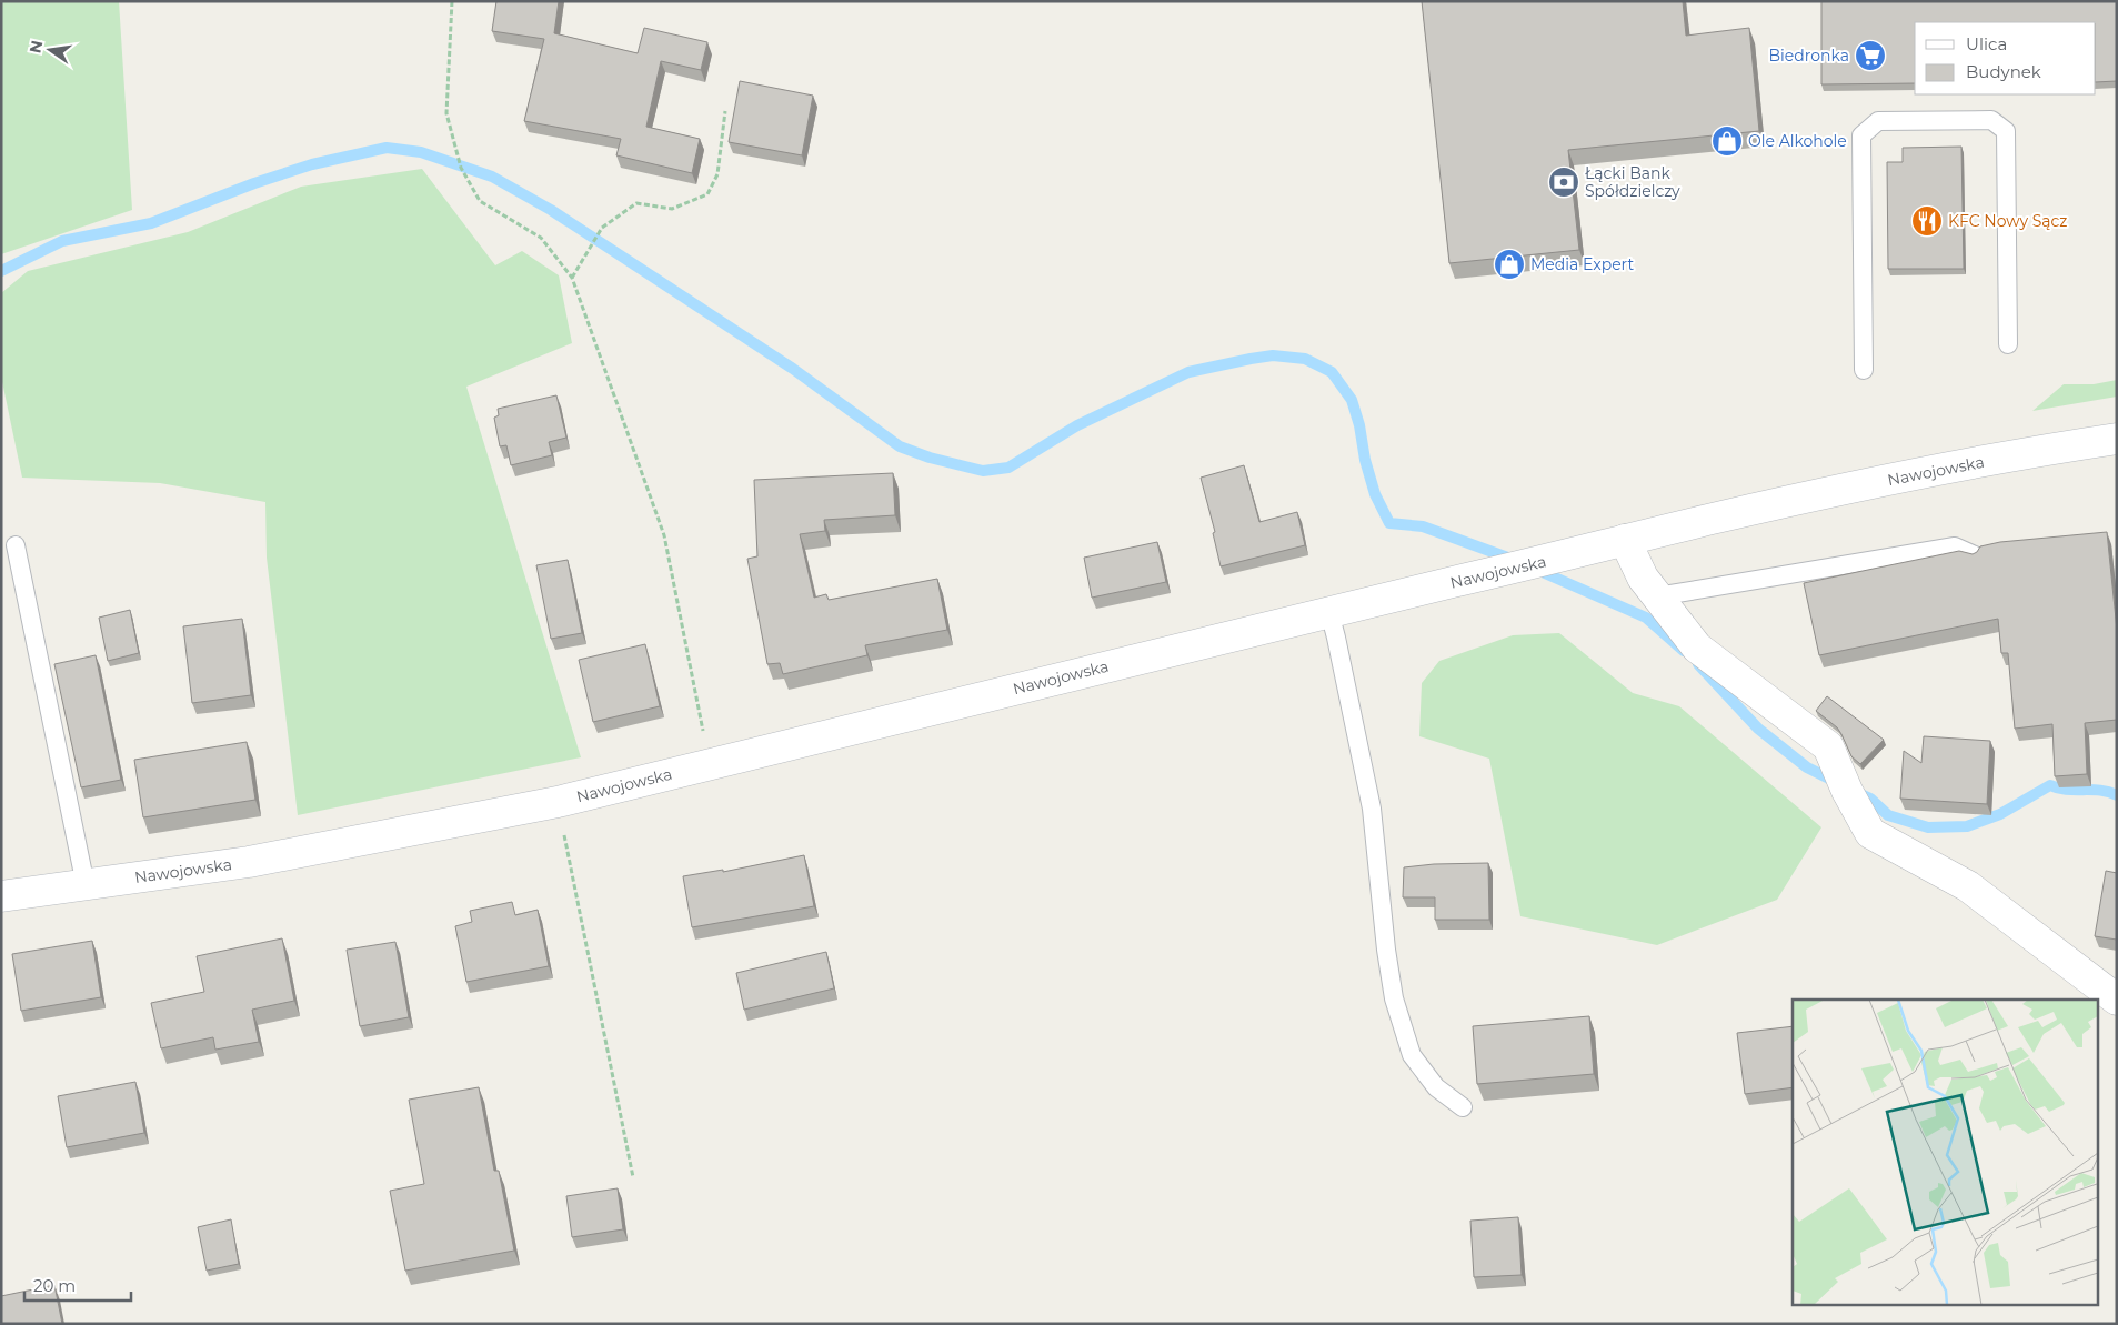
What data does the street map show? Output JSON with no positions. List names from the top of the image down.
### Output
{
  "streets": {
    "street": ["Nawojowska"]
  },
  "places": {
    "supermarket": ["Biedronka"],
    "shop": ["Ole Alkohole", "Media Expert"],
    "bank": ["Łącki Bank Spółdzielczy"],
    "restaurant": ["KFC Nowy Sącz"]
  },
  "legend": ["Ulica", "Budynek"],
  "scale_bar": "20 m",
  "north": "left"
}
